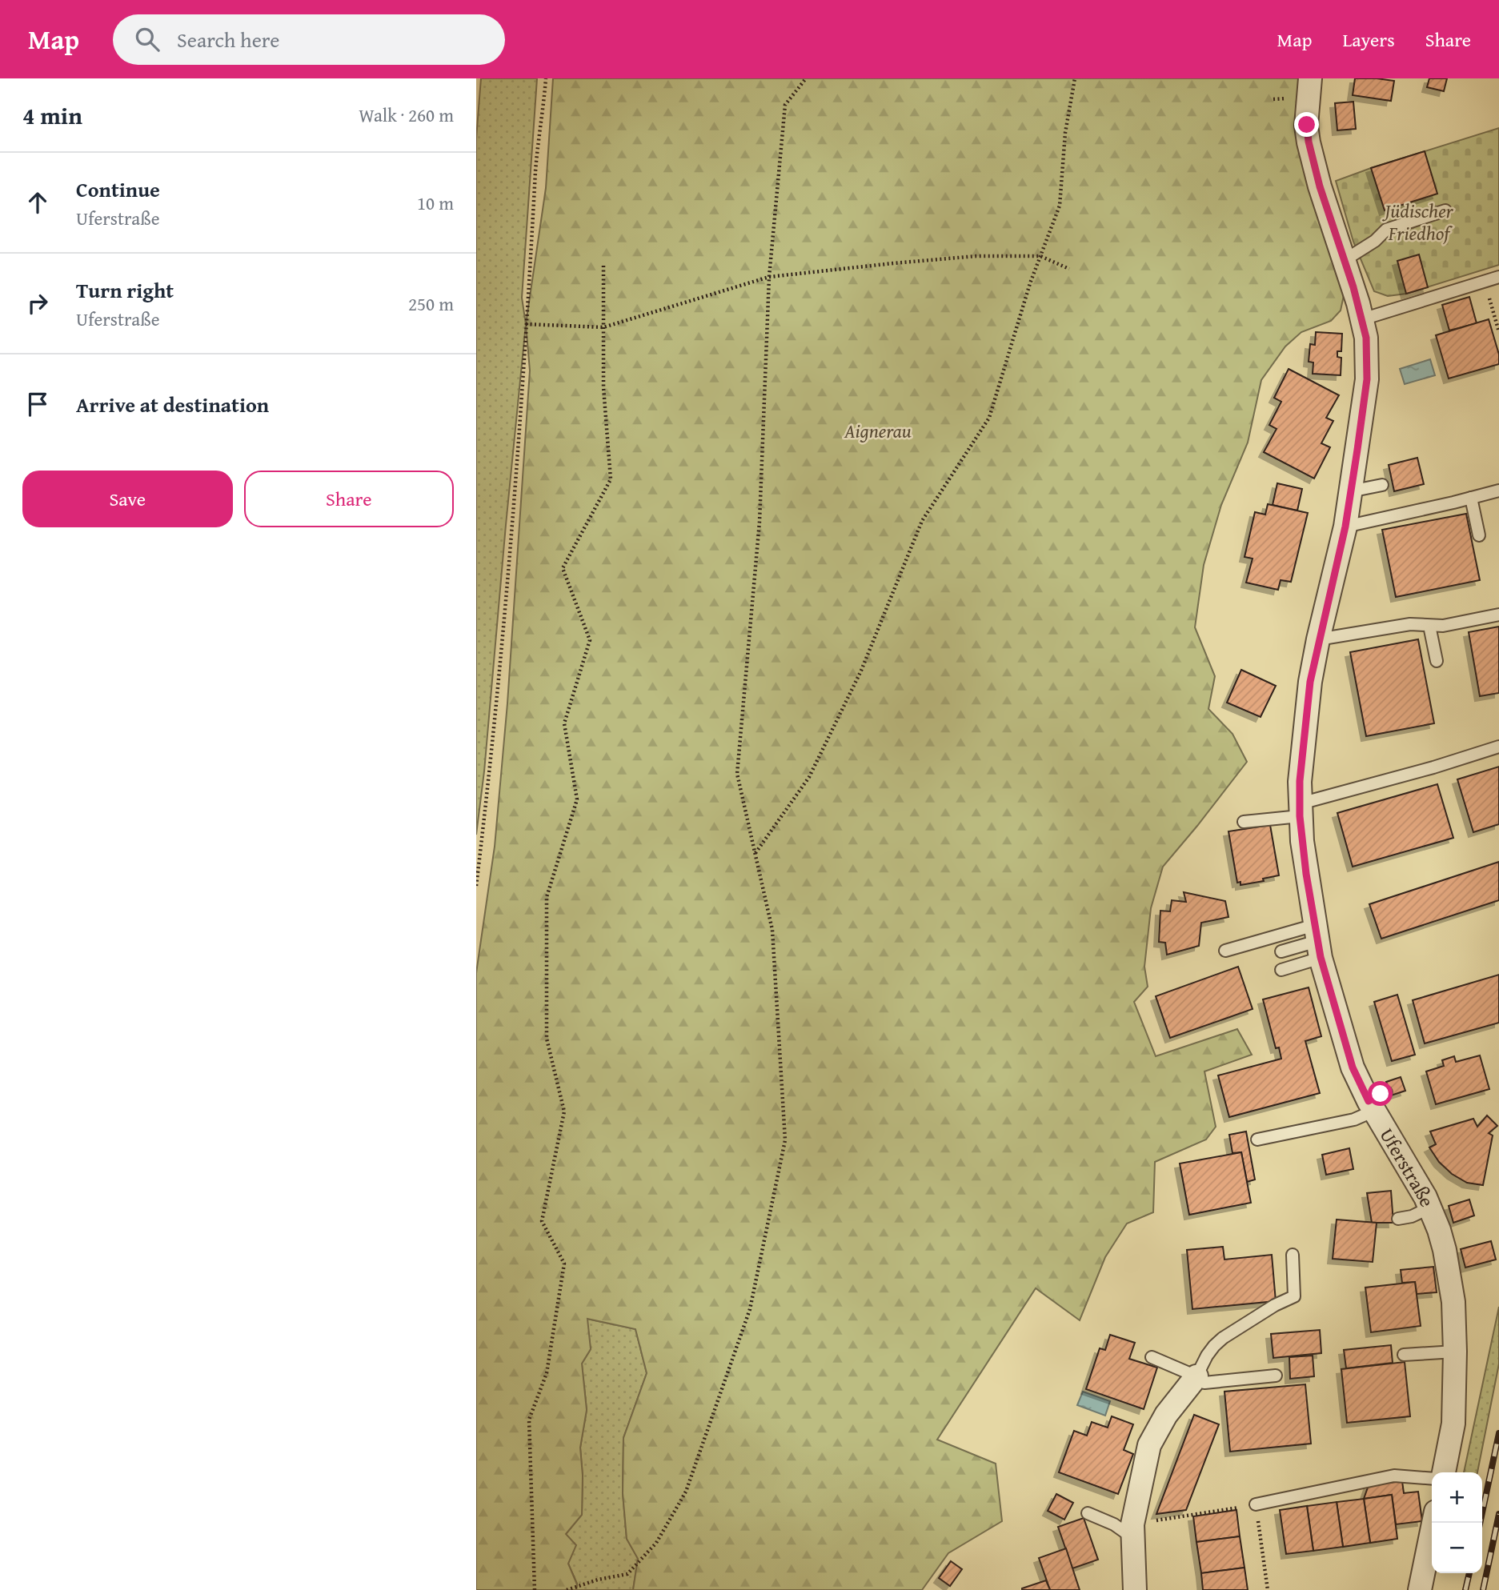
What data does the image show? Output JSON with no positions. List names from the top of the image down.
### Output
{
  "streets": {
    "street": ["Uferstraße"]
  },
  "parks": ["Jüdischer Friedhof", "Aignerau"],
  "page": {
    "header": "Map",
    "search": "Search here",
    "nav": ["Map", "Layers", "Share"],
    "heading": ["4 min", "Walk · 260 m"],
    "list": [
      ["Continue", "Uferstraße", "10 m"],
      ["Turn right", "Uferstraße", "250 m"],
      "Arrive at destination"
    ],
    "buttons": ["Save", "Share"],
    "map_buttons": ["+", "−"]
  }
}
